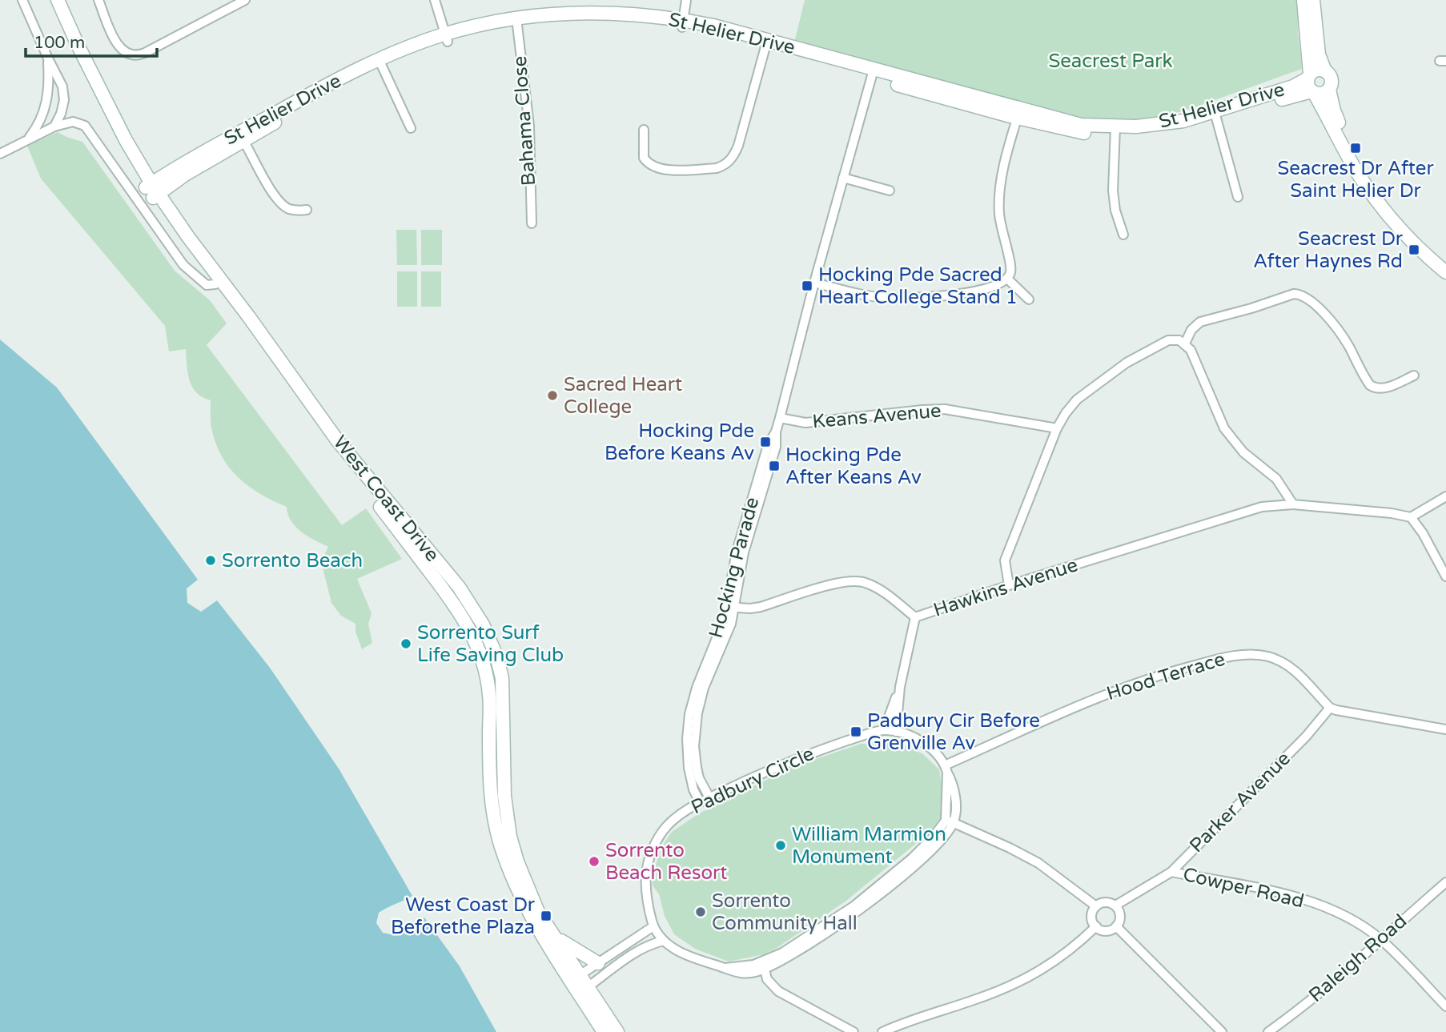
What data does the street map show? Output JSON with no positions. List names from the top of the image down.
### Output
{
  "streets": {
    "main road": ["St Helier Drive", "West Coast Drive"],
    "street": [
      "Bahama Close",
      "Keans Avenue",
      "Hocking Parade",
      "Hawkins Avenue",
      "Hood Terrace",
      "Padbury Circle",
      "Parker Avenue",
      "Cowper Road",
      "Raleigh Road"
    ]
  },
  "crossings": [
    ["St Helier Drive", "Bahama Close"],
    ["St Helier Drive", "West Coast Drive"],
    ["St Helier Drive", "Hocking Parade"],
    ["Keans Avenue", "Hocking Parade"],
    ["Hocking Parade", "Hawkins Avenue"],
    ["Hocking Parade", "Padbury Circle"],
    ["Hood Terrace", "Padbury Circle"],
    ["Hood Terrace", "Parker Avenue"],
    ["Parker Avenue", "Cowper Road"],
    ["Cowper Road", "Raleigh Road"]
  ],
  "parks": ["Seacrest Park"],
  "places": {
    "transit": [
      "Seacrest Dr After Saint Helier Dr",
      "Seacrest Dr After Haynes Rd",
      "Hocking Pde Sacred Heart College Stand 1",
      "Hocking Pde Before Keans Av",
      "Hocking Pde After Keans Av",
      "Padbury Cir Before Grenville Av",
      "West Coast Dr Beforethe Plaza"
    ],
    "other": [
      "Sacred Heart College",
      "Sorrento Beach",
      "Sorrento Surf Life Saving Club",
      "William Marmion Monument",
      "Sorrento Beach Resort",
      "Sorrento Community Hall"
    ]
  },
  "scale_bar": "100 m"
}
